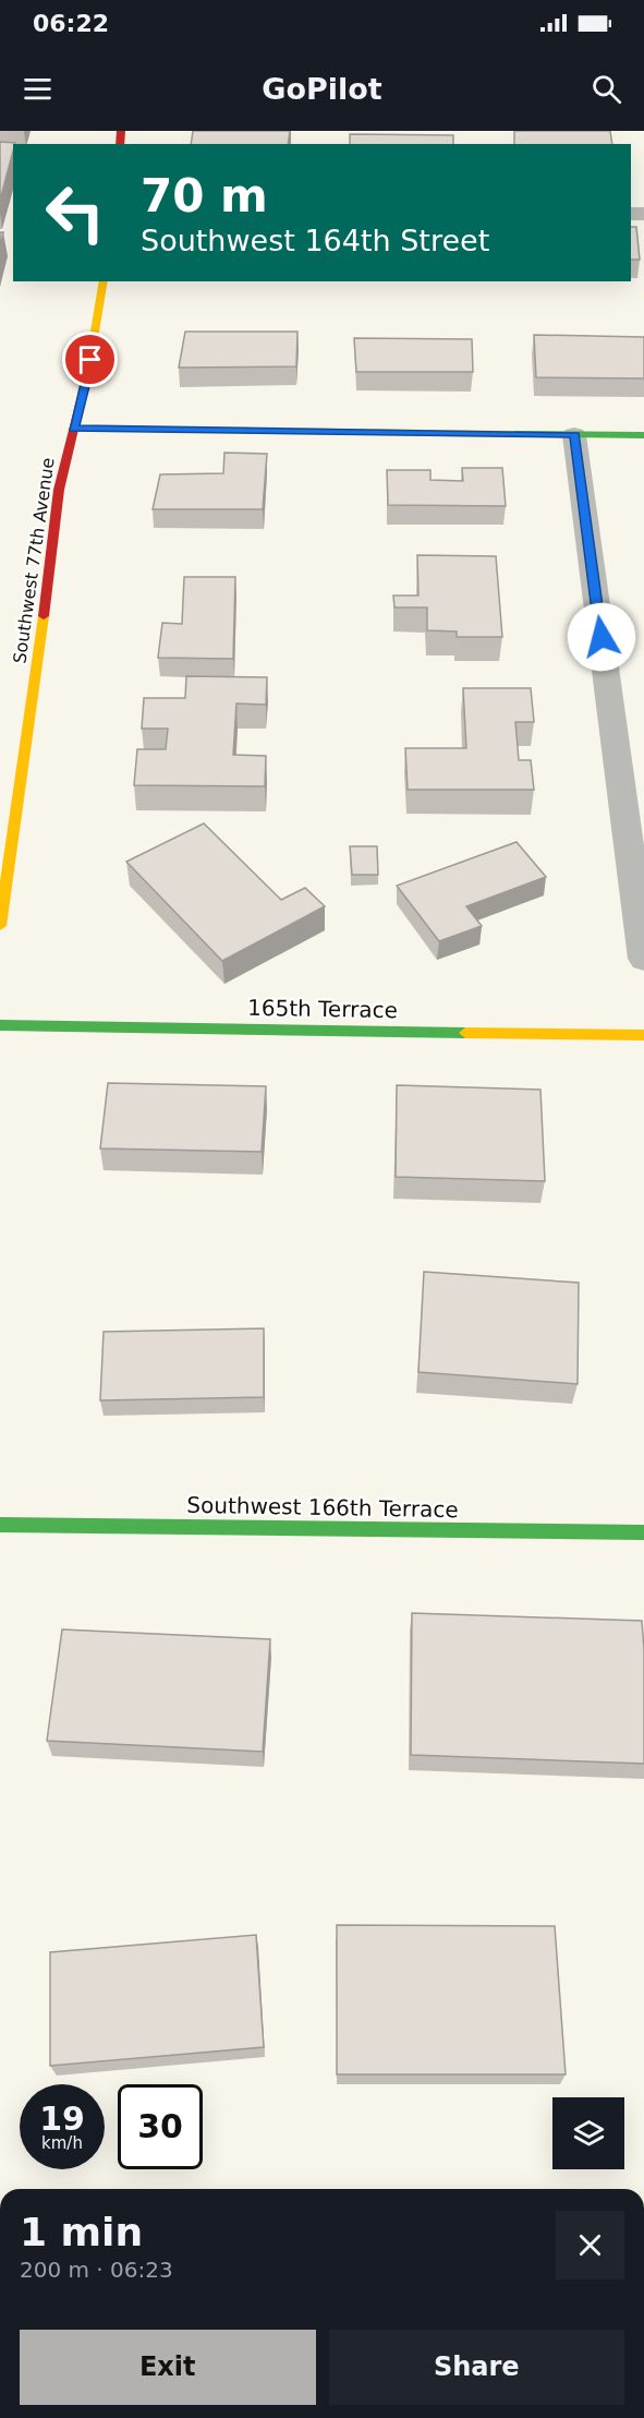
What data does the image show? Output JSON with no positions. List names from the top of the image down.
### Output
{
  "streets": {
    "street": ["Southwest 77th Avenue", "165th Terrace", "Southwest 166th Terrace"]
  },
  "page": {
    "status": "06:22",
    "header": "GoPilot",
    "turn": ["70 m", "Southwest 164th Street"],
    "speed": "19 km/h",
    "limit": "30",
    "heading": ["1 min", "200 m · 06:23"],
    "buttons": ["Exit", "Share"]
  }
}
